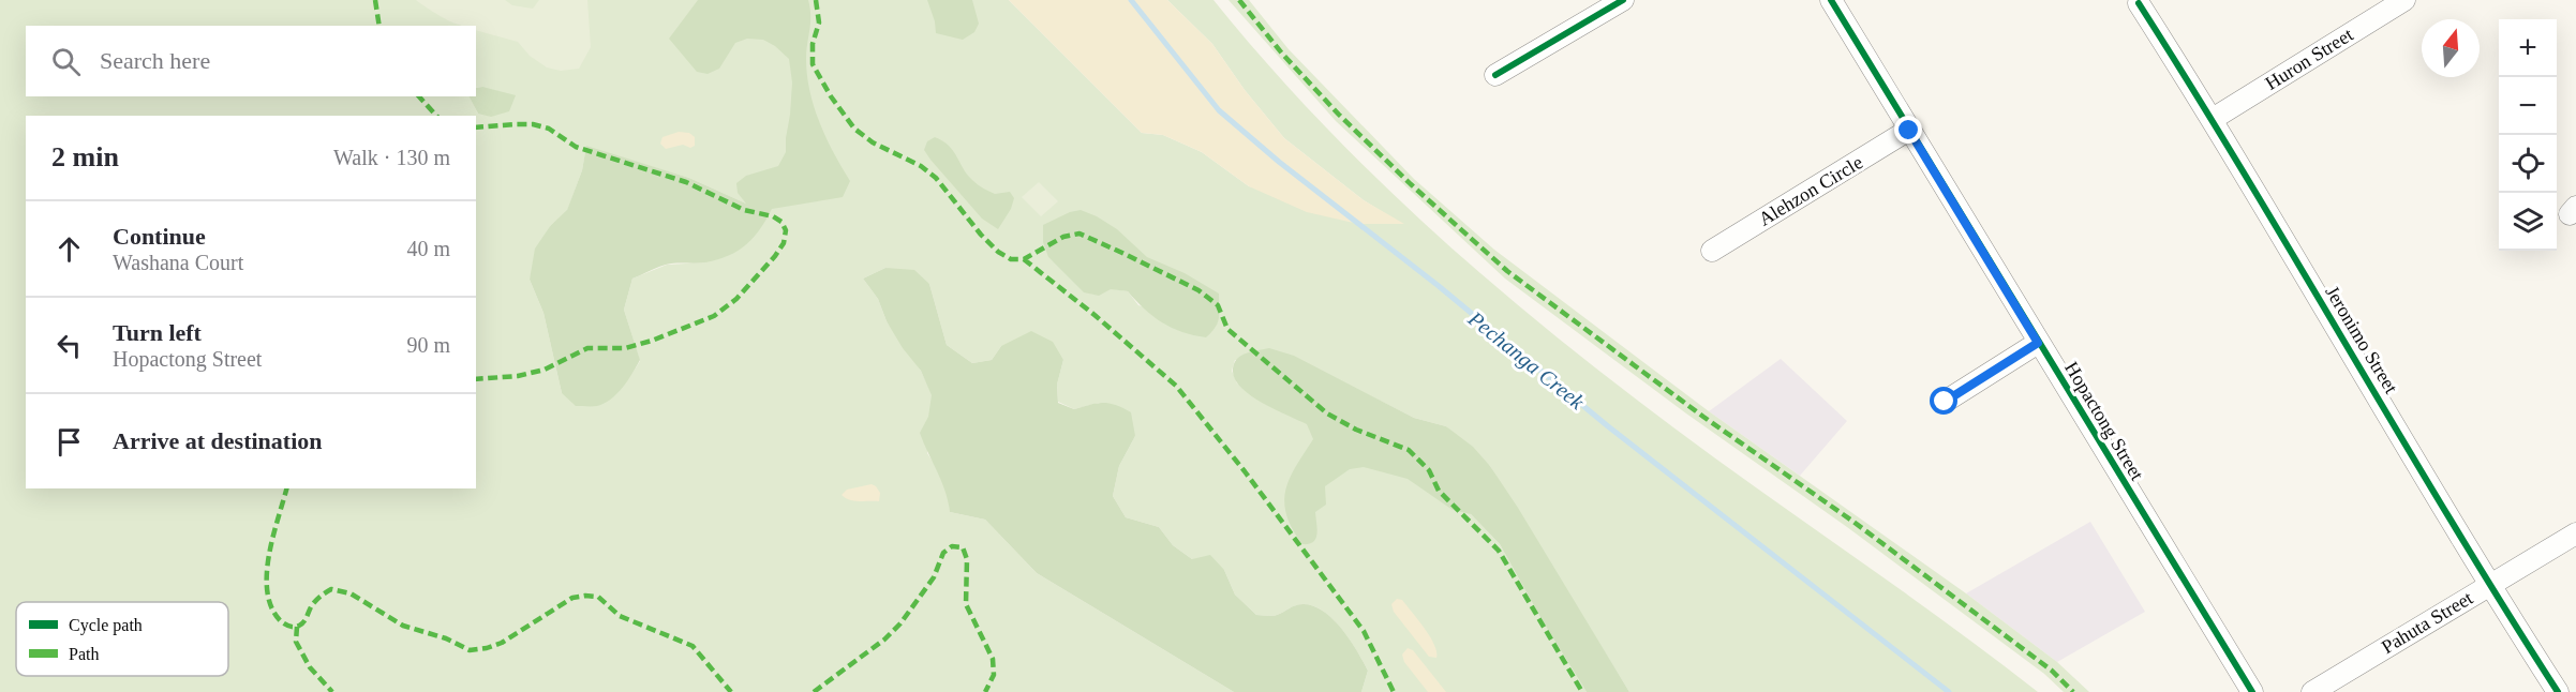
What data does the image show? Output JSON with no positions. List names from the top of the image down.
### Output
{
  "streets": {
    "street": [
      "Huron Street",
      "Alehzon Circle",
      "Jeronimo Street",
      "Hopactong Street",
      "Pahuta Street"
    ]
  },
  "crossings": [
    ["Huron Street", "Jeronimo Street"],
    ["Alehzon Circle", "Hopactong Street"],
    ["Jeronimo Street", "Pahuta Street"]
  ],
  "water": ["Pechanga Creek"],
  "legend": ["Cycle path", "Path"],
  "north": "top",
  "page": {
    "map_buttons": ["+", "−"],
    "search": "Search here",
    "heading": ["2 min", "Walk · 130 m"],
    "list": [
      ["Continue", "Washana Court", "40 m"],
      ["Turn left", "Hopactong Street", "90 m"],
      "Arrive at destination"
    ]
  }
}
